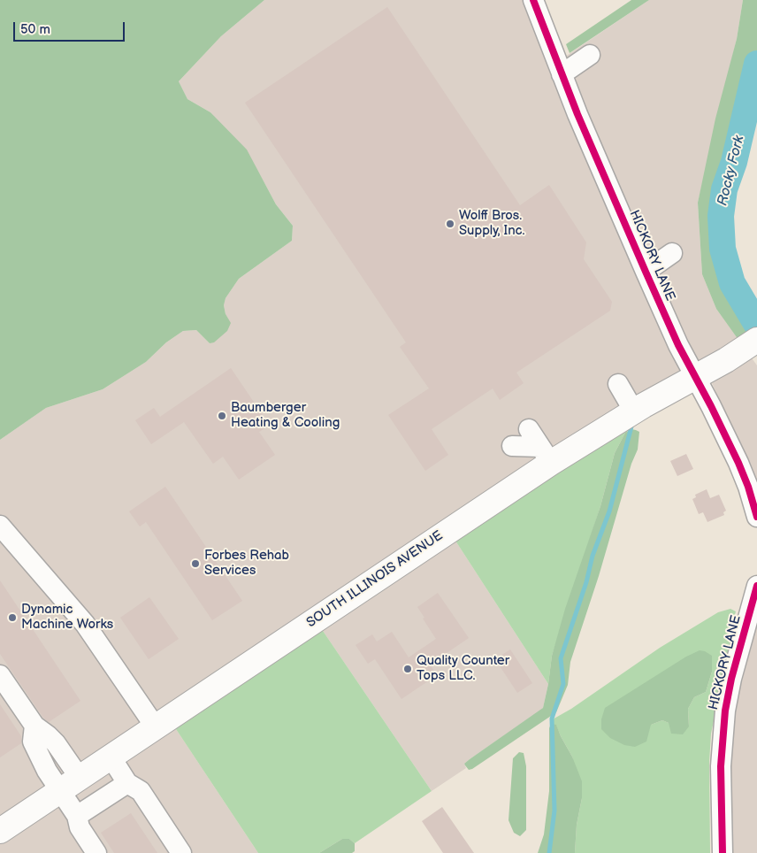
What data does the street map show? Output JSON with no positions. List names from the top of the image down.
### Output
{
  "streets": {
    "main road": ["SOUTH ILLINOIS AVENUE"],
    "street": ["HICKORY LANE"]
  },
  "crossings": [
    ["HICKORY LANE", "SOUTH ILLINOIS AVENUE"]
  ],
  "water": ["Rocky Fork"],
  "places": [
    "Wolff Bros. Supply, Inc.",
    "Baumberger Heating & Cooling",
    "Forbes Rehab Services",
    "Dynamic Machine Works",
    "Quality Counter Tops LLC."
  ],
  "scale_bar": "50 m"
}
